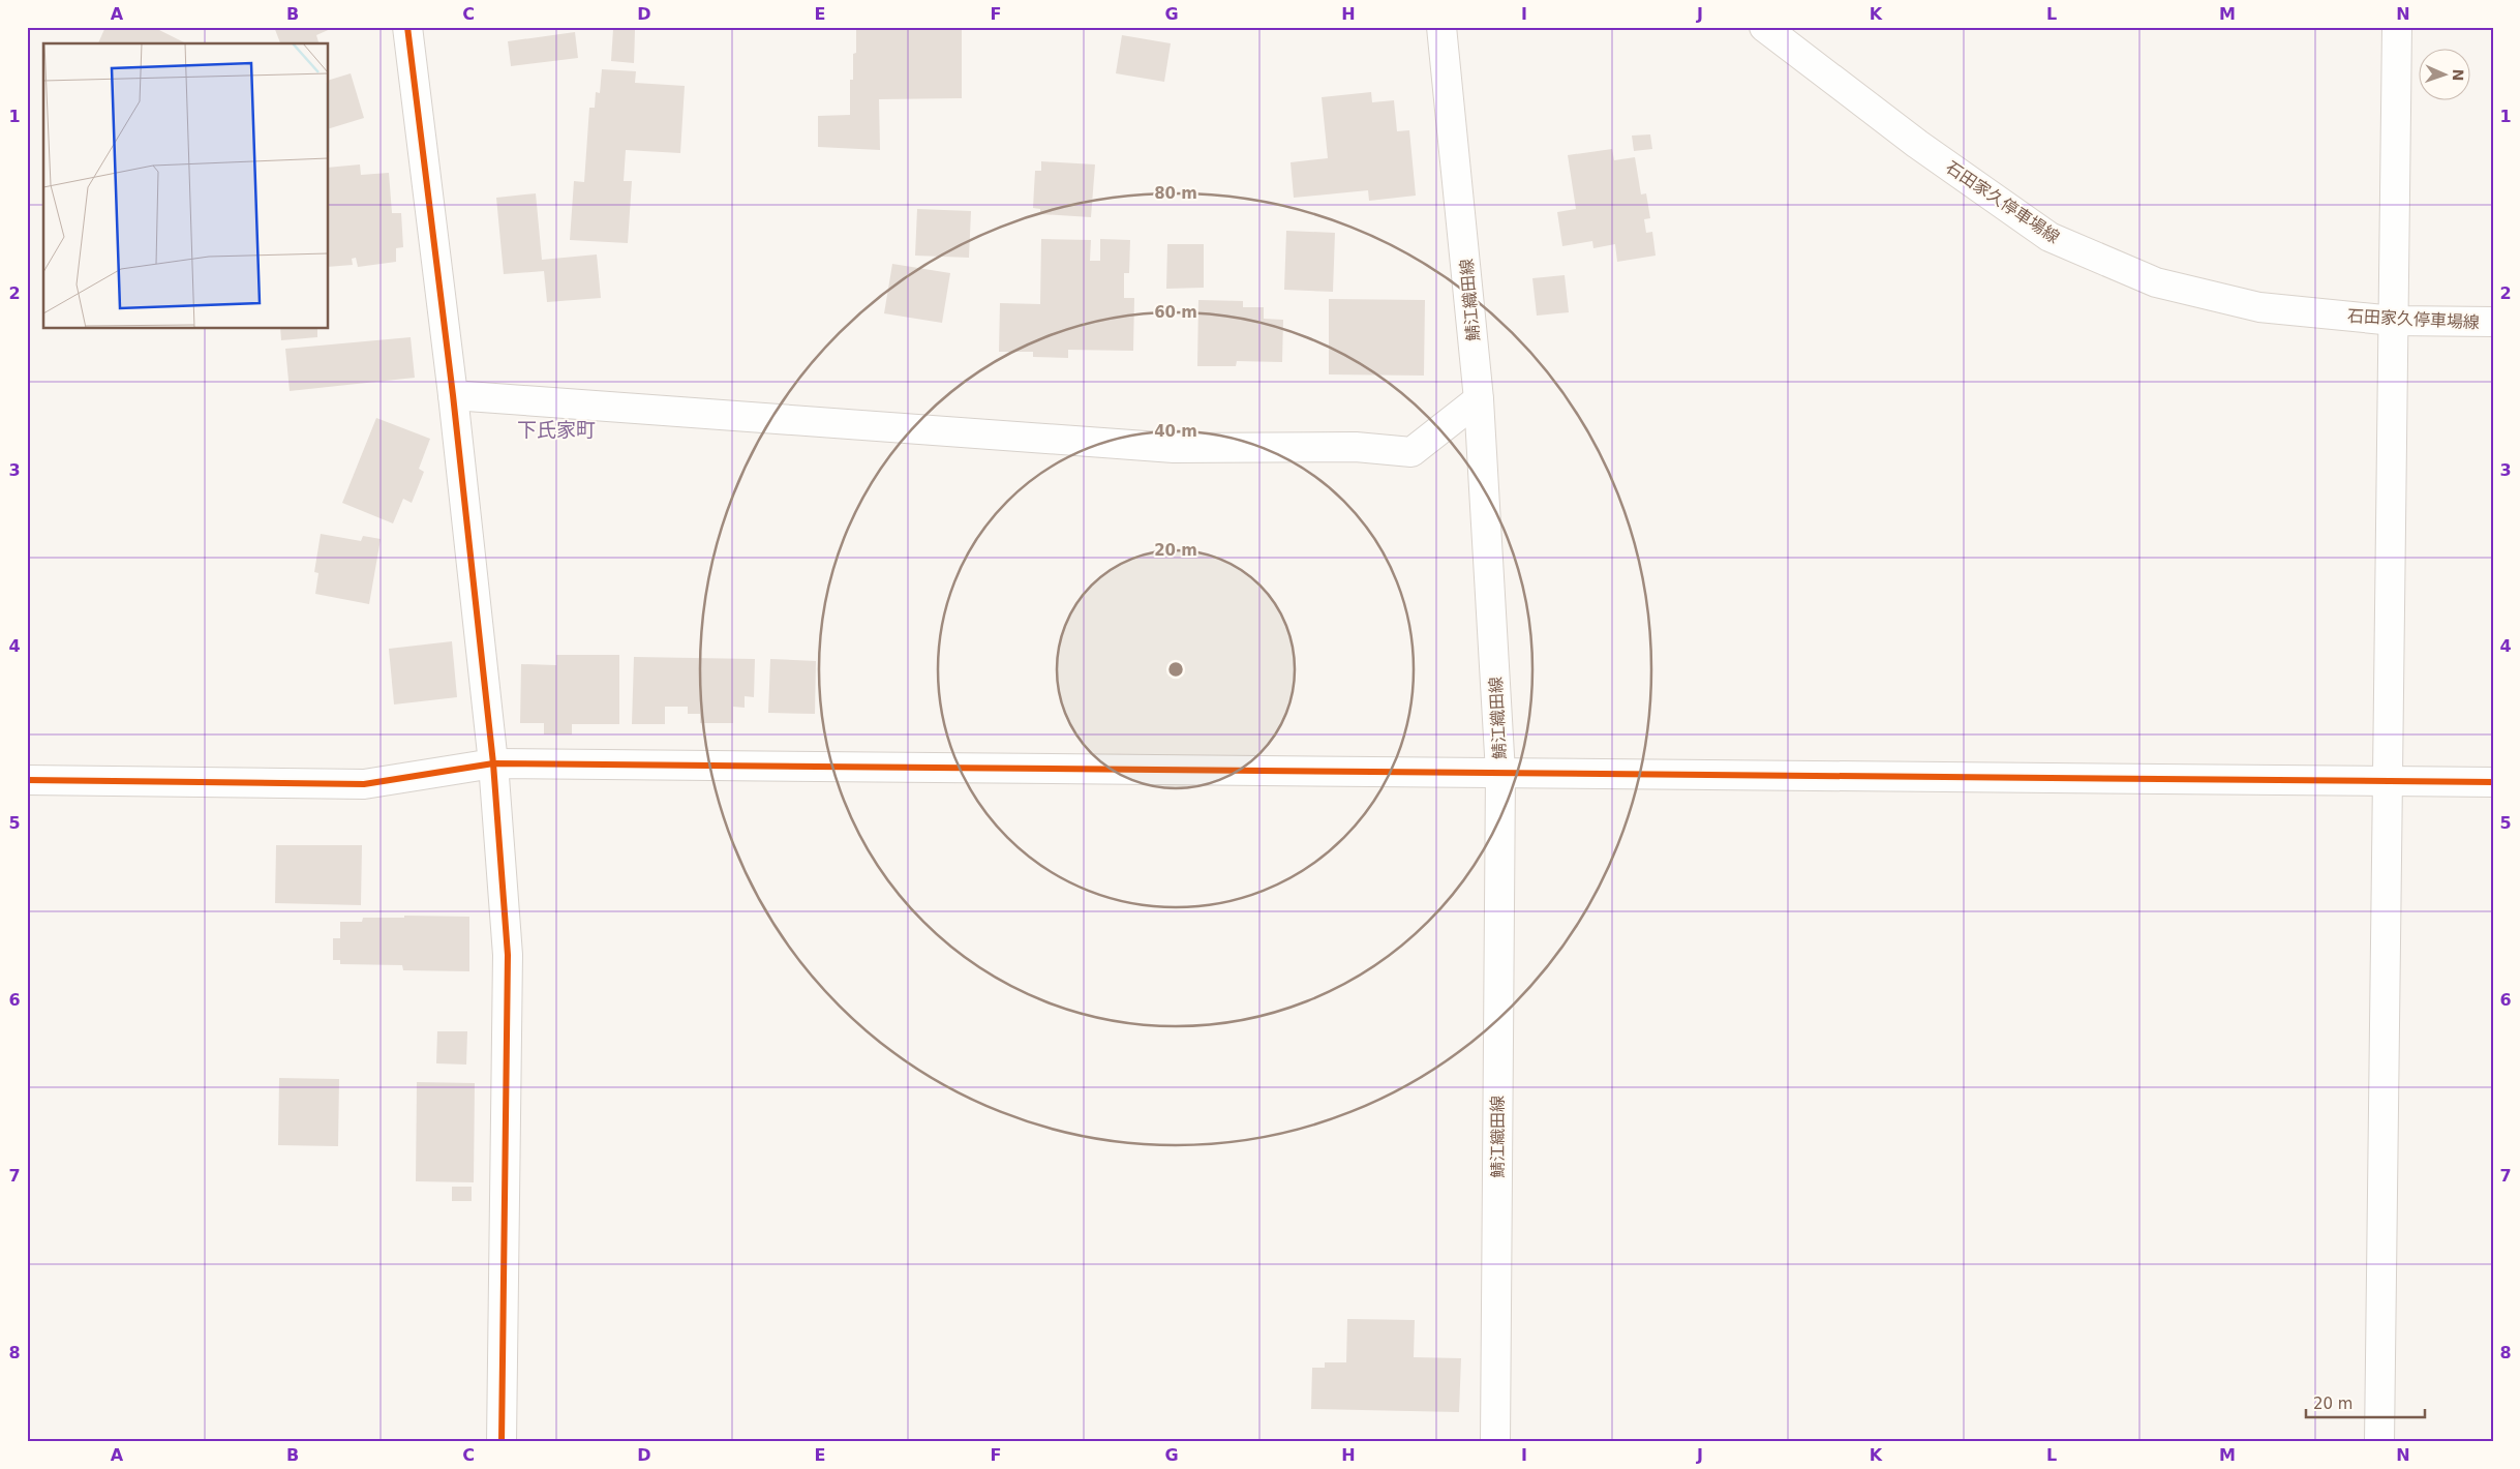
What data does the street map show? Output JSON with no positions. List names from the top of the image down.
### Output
{
  "streets": {
    "street": ["石田家久停車場線", "鯖江織田線"]
  },
  "districts": ["下氏家町"],
  "scale_bar": "20 m",
  "north": "right",
  "grid": {
    "columns": [
      "A",
      "B",
      "C",
      "D",
      "E",
      "F",
      "G",
      "H",
      "I",
      "J",
      "K",
      "L",
      "M",
      "N"
    ],
    "rows": [
      "1",
      "2",
      "3",
      "4",
      "5",
      "6",
      "7",
      "8"
    ]
  },
  "rings": [
    "80 m",
    "60 m",
    "40 m",
    "20 m"
  ]
}
